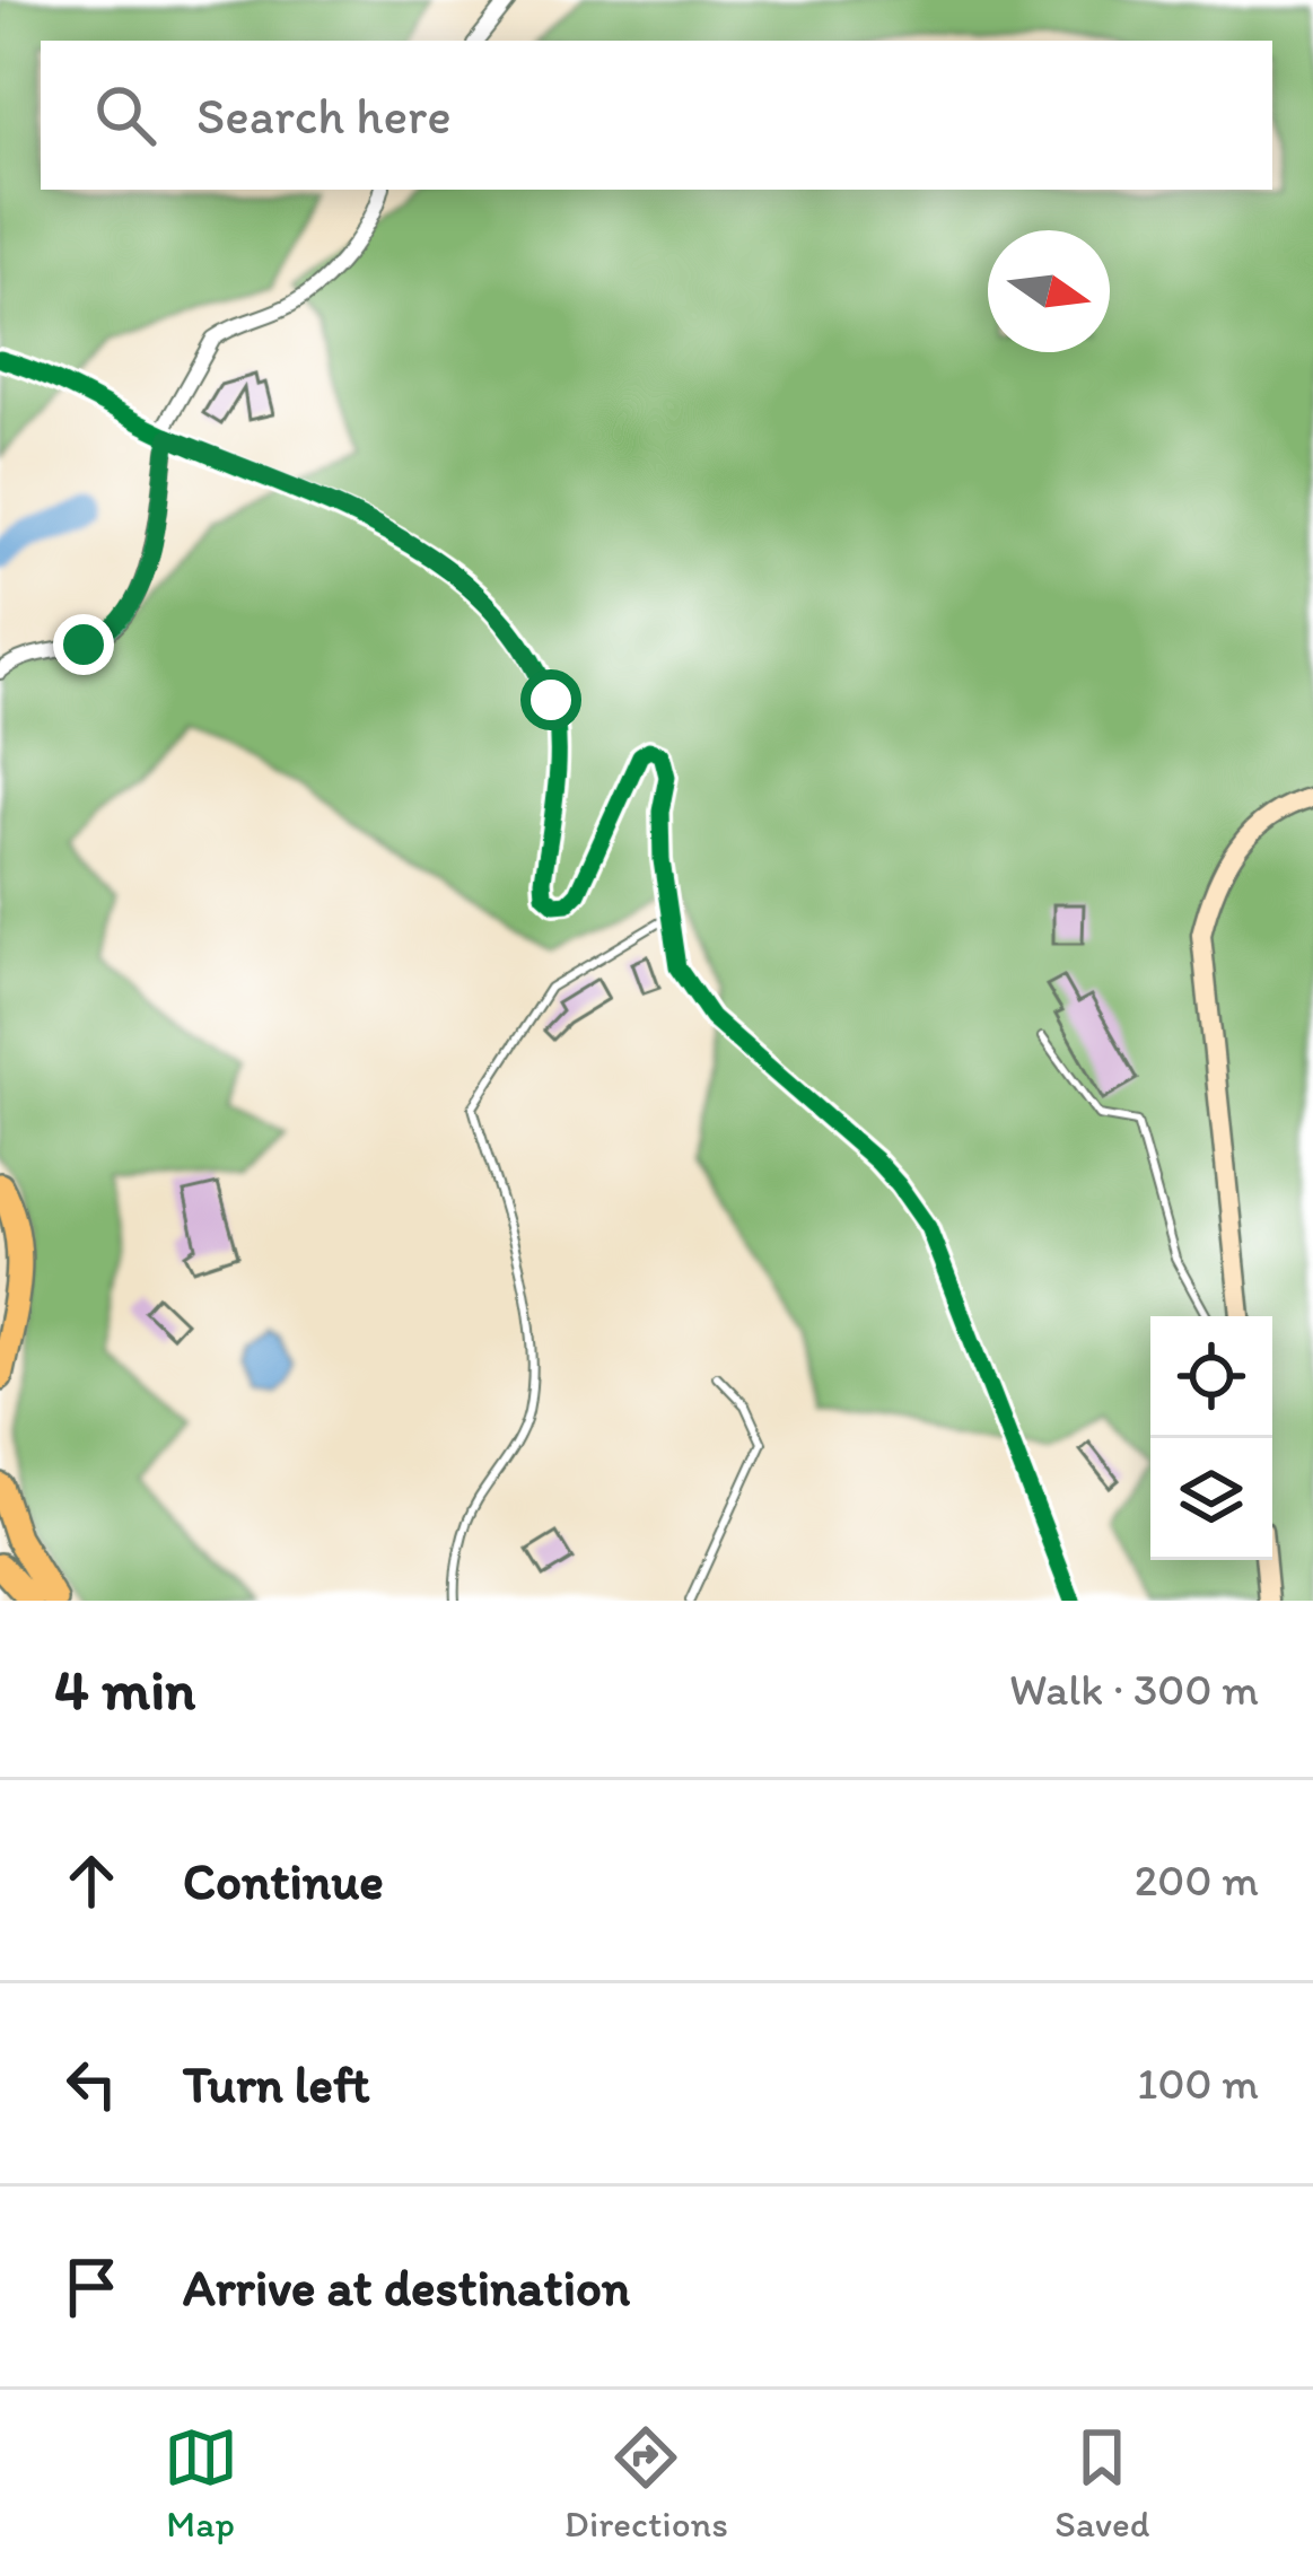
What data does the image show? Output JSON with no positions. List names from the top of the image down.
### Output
{
  "north": "right",
  "page": {
    "search": "Search here",
    "heading": ["4 min", "Walk · 300 m"],
    "list": [
      ["Continue", "200 m"],
      ["Turn left", "100 m"],
      "Arrive at destination"
    ],
    "nav": ["Map", "Directions", "Saved"]
  }
}
